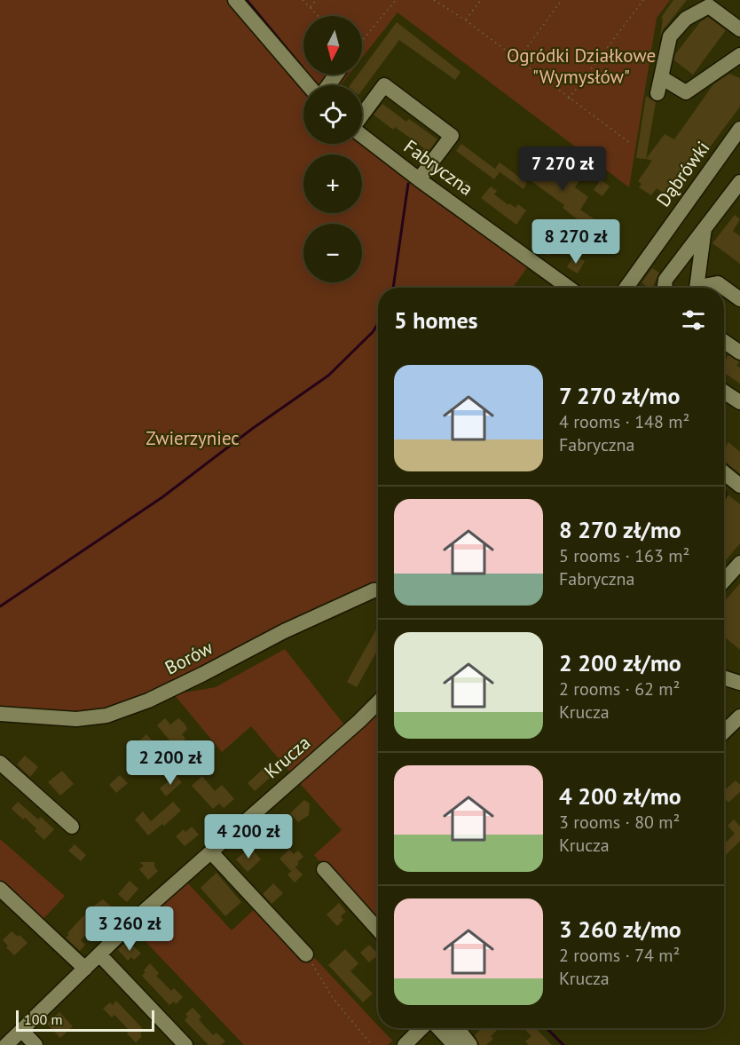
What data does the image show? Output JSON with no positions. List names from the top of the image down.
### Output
{
  "streets": {
    "street": [
      "Fabryczna",
      "Dąbrówki",
      "Borów",
      "Krucza"
    ]
  },
  "parks": ["Ogródki Działkowe \"Wymysłów\"", "Zwierzyniec"],
  "scale_bar": "100 m",
  "north": "bottom",
  "page": {
    "map_buttons": ["+", "−"],
    "price": [
      "7 270 zł",
      "8 270 zł",
      "2 200 zł",
      "4 200 zł",
      "3 260 zł"
    ],
    "heading": "5 homes",
    "list": [
      {
        "name": "7 270 zł/mo",
        "note": "4 rooms · 148 m² · Fabryczna"
      },
      {
        "name": "8 270 zł/mo",
        "note": "5 rooms · 163 m² · Fabryczna"
      },
      {
        "name": "2 200 zł/mo",
        "note": "2 rooms · 62 m² · Krucza"
      },
      {
        "name": "4 200 zł/mo",
        "note": "3 rooms · 80 m² · Krucza"
      },
      {
        "name": "3 260 zł/mo",
        "note": "2 rooms · 74 m² · Krucza"
      }
    ],
    "scale": "100 m"
  }
}
